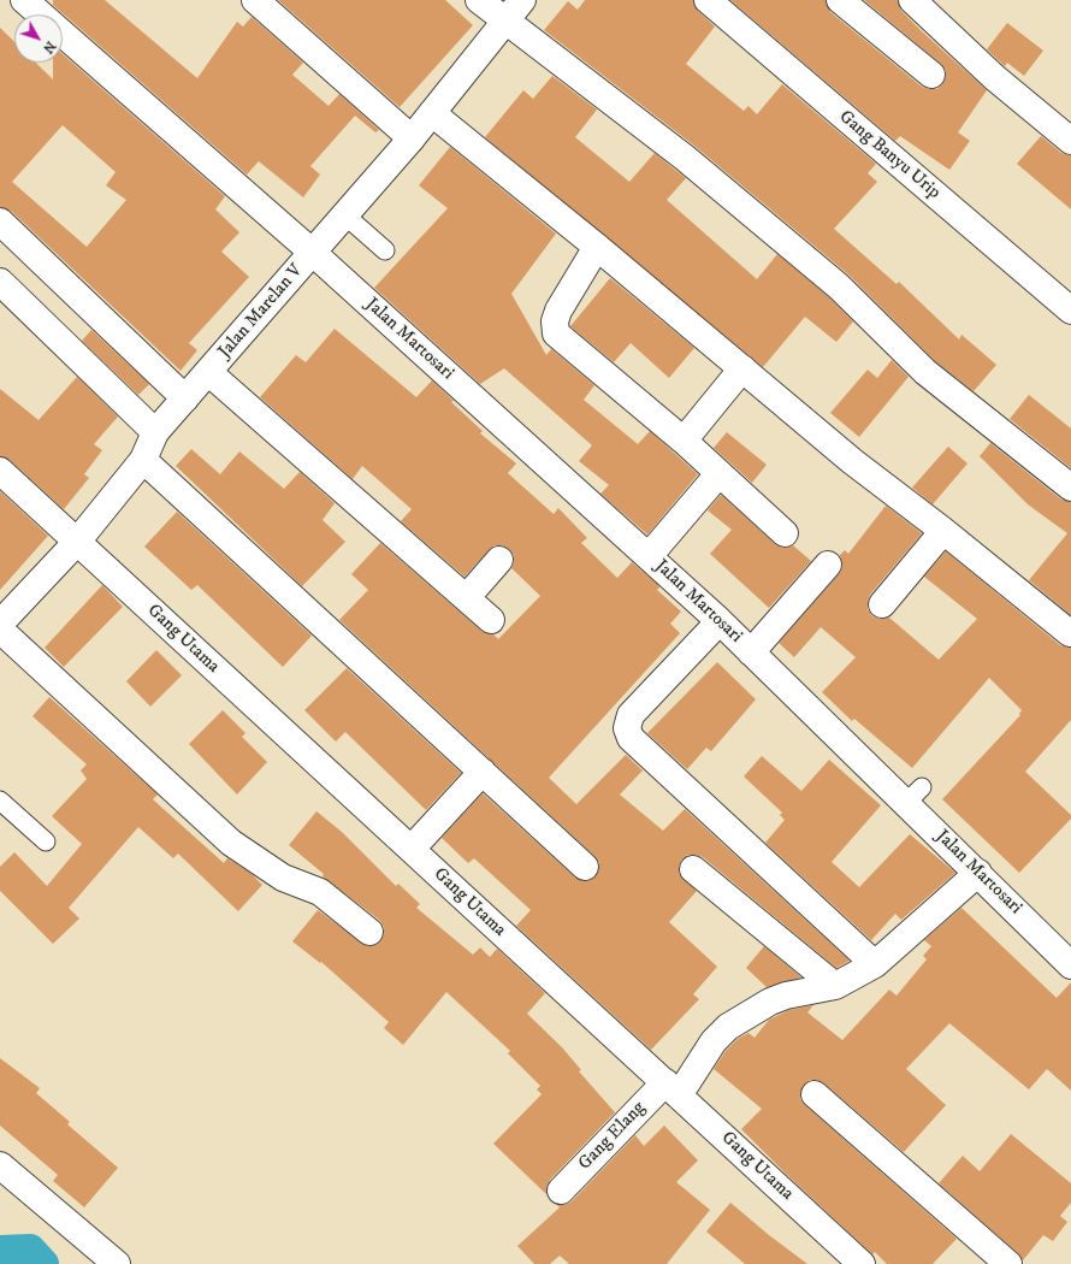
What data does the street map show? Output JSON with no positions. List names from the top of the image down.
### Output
{
  "streets": {
    "street": [
      "Gang Banyu Urip",
      "Jalan Marelan V",
      "Jalan Martosari",
      "Gang Utama",
      "Gang Elang"
    ]
  },
  "crossings": [
    ["Jalan Marelan V", "Jalan Martosari"],
    ["Jalan Marelan V", "Gang Utama"],
    ["Jalan Martosari", "Gang Elang"],
    ["Gang Utama", "Gang Elang"]
  ],
  "north": "bottom right"
}
